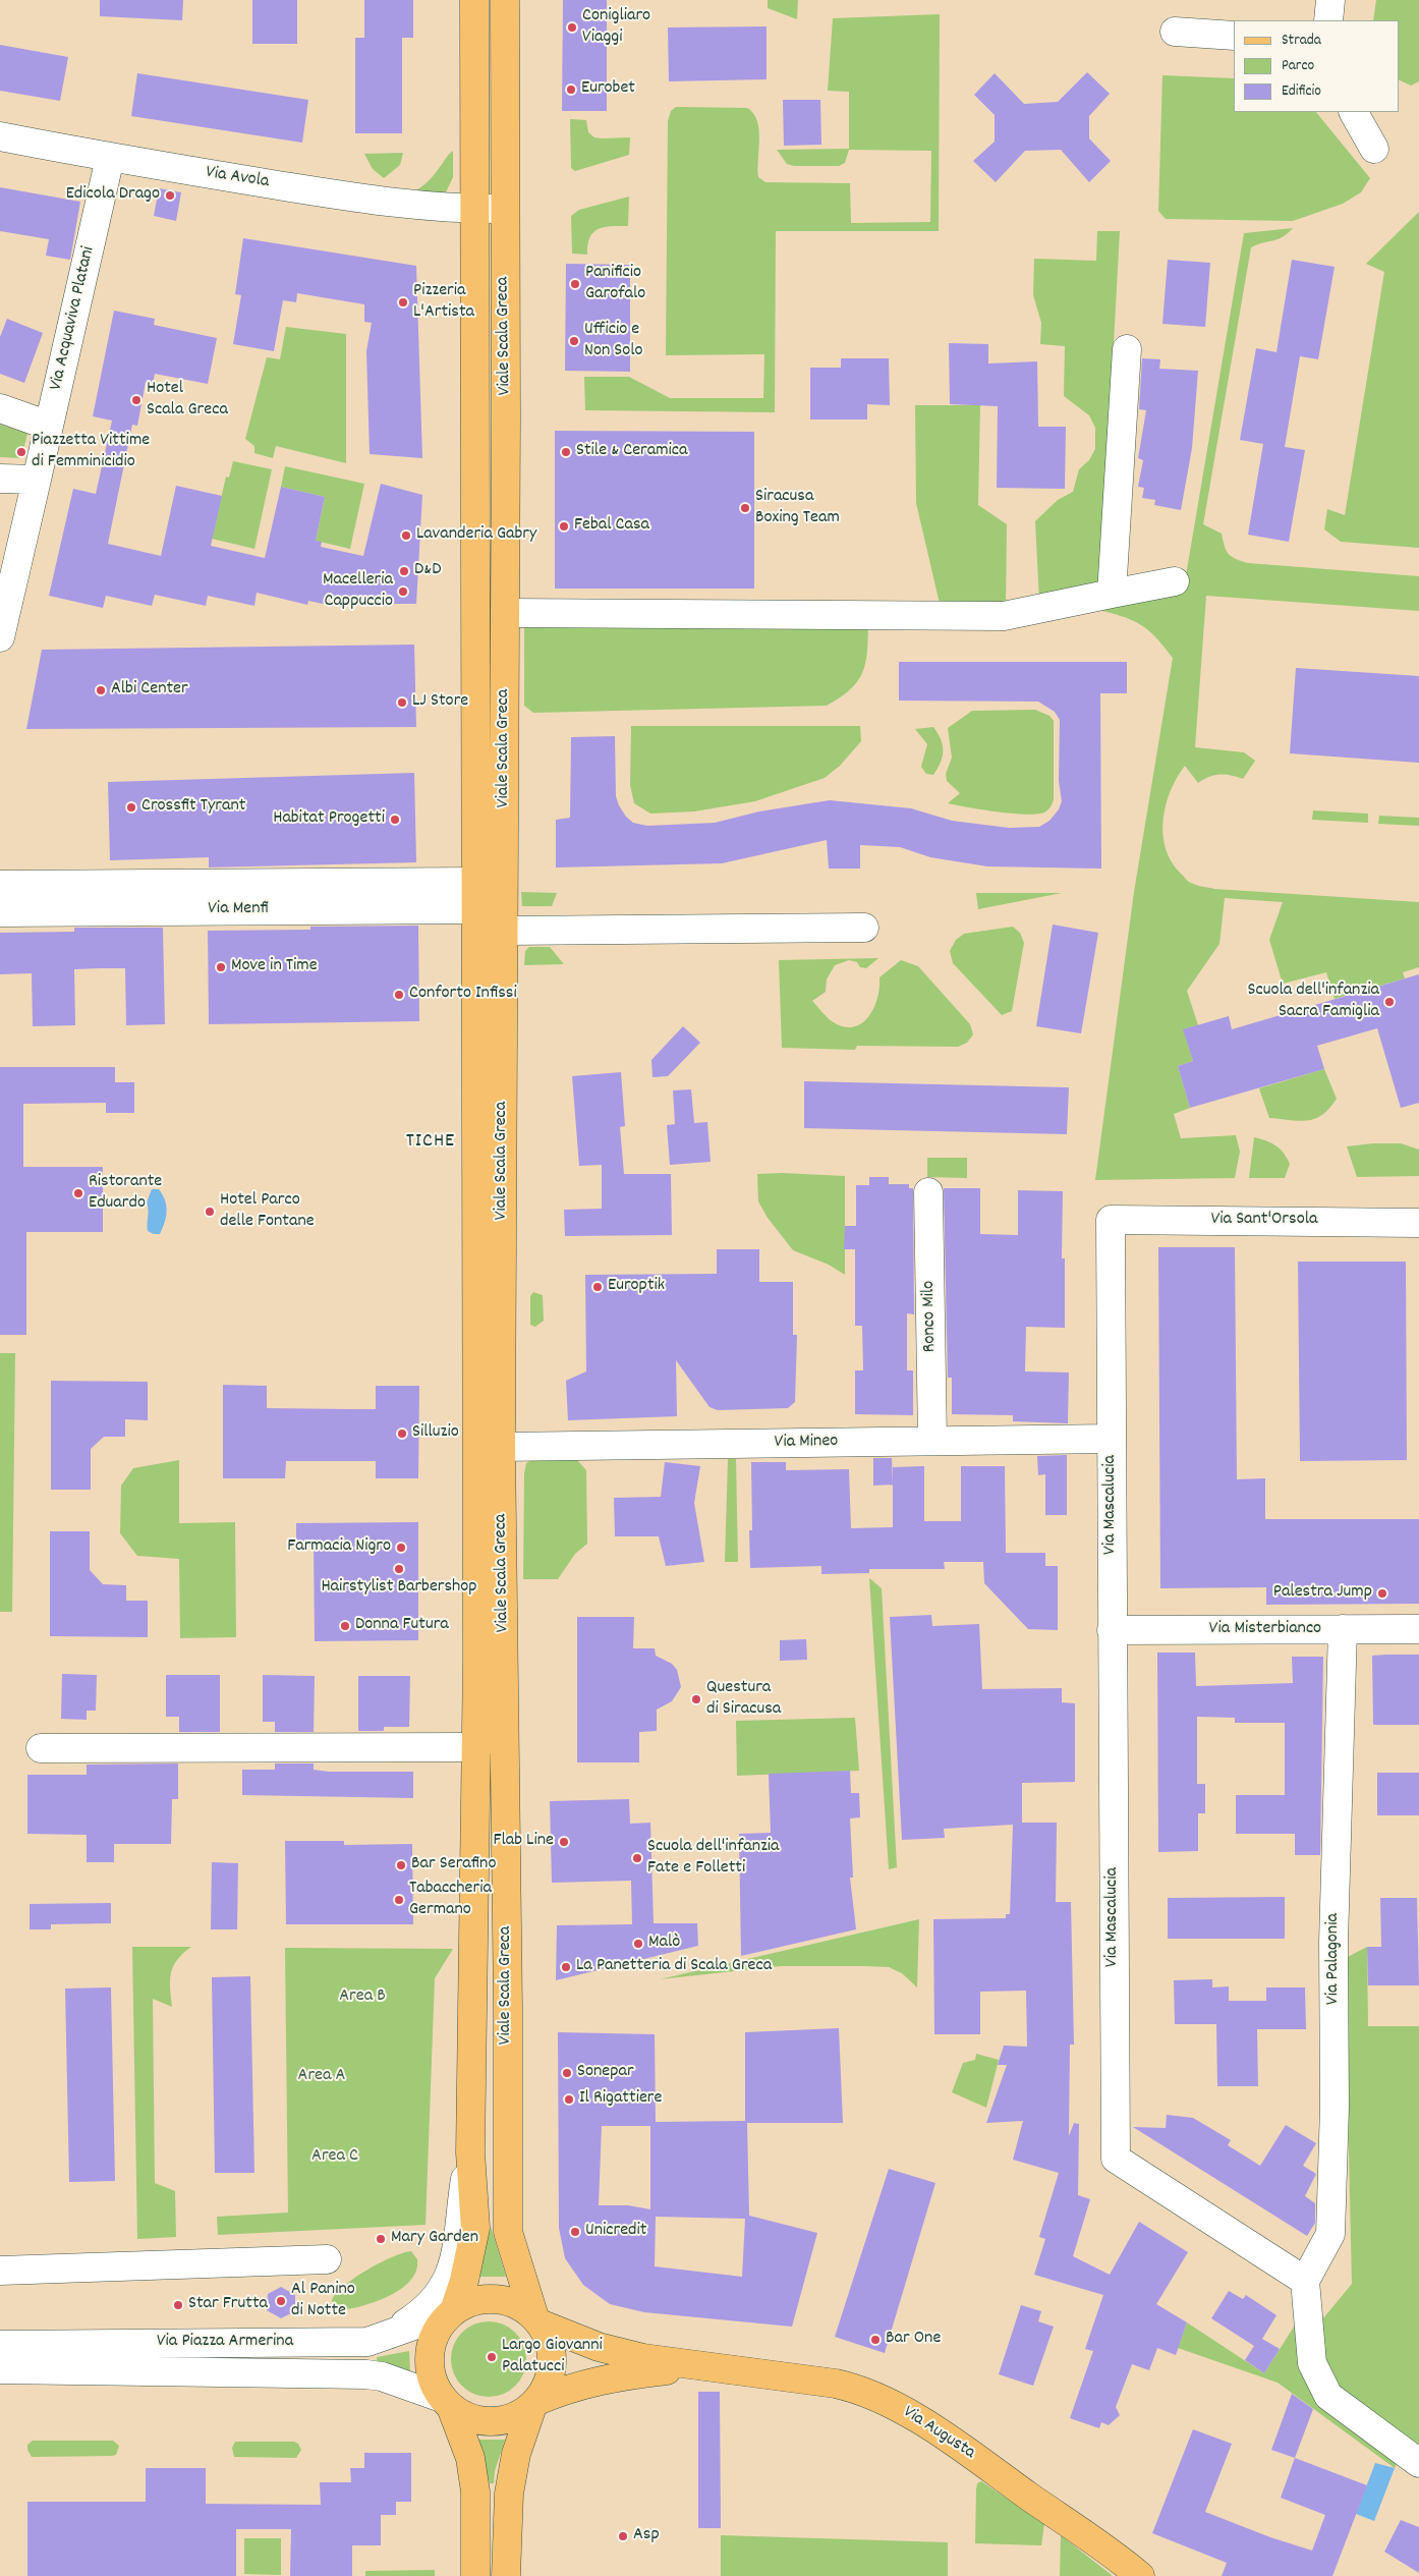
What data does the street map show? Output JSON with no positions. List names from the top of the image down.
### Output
{
  "streets": {
    "main road": ["Viale Scala Greca", "Via Augusta"],
    "street": [
      "Via Avola",
      "Via Acquaviva Platani",
      "Via Menfi",
      "Via Sant'Orsola",
      "Ronco Milo",
      "Via Mineo",
      "Via Mascalucia",
      "Via Misterbianco",
      "Via Palagonia",
      "Via Piazza Armerina"
    ]
  },
  "crossings": [
    ["Via Avola", "Via Acquaviva Platani"],
    ["Via Avola", "Viale Scala Greca"],
    ["Viale Scala Greca", "Via Menfi"],
    ["Viale Scala Greca", "Via Mineo"],
    ["Viale Scala Greca", "Via Piazza Armerina"],
    ["Via Sant'Orsola", "Via Mascalucia"],
    ["Ronco Milo", "Via Mineo"],
    ["Via Mineo", "Via Mascalucia"],
    ["Via Mascalucia", "Via Misterbianco"],
    ["Via Mascalucia", "Via Palagonia"],
    ["Via Misterbianco", "Via Palagonia"]
  ],
  "districts": ["TICHE"],
  "parks": ["Area B", "Area A", "Area C"],
  "places": [
    "Conigliaro Viaggi",
    "Eurobet",
    "Edicola Drago",
    "Panificio Garofalo",
    "Pizzeria L'Artista",
    "Ufficio e Non Solo",
    "Hotel Scala Greca",
    "Piazzetta Vittime di Femminicidio",
    "Stile & Ceramica",
    "Siracusa Boxing Team",
    "Febal Casa",
    "Lavanderia Gabry",
    "D&D",
    "Macelleria Cappuccio",
    "Albi Center",
    "LJ Store",
    "Crossfit Tyrant",
    "Habitat Progetti",
    "Move in Time",
    "Conforto Infissi",
    "Scuola dell'infanzia Sacra Famiglia",
    "Ristorante Eduardo",
    "Hotel Parco delle Fontane",
    "Europtik",
    "Silluzio",
    "Farmacia Nigro",
    "Hairstylist Barbershop",
    "Palestra Jump",
    "Donna Futura",
    "Questura di Siracusa",
    "Flab Line",
    "Scuola dell'infanzia Fate e Folletti",
    "Bar Serafino",
    "Tabaccheria Germano",
    "Malò",
    "La Panetteria di Scala Greca",
    "Sonepar",
    "Il Rigattiere",
    "Unicredit",
    "Mary Garden",
    "Al Panino di Notte",
    "Star Frutta",
    "Bar One",
    "Largo Giovanni Palatucci",
    "Asp"
  ],
  "legend": ["Strada", "Parco", "Edificio"]
}
